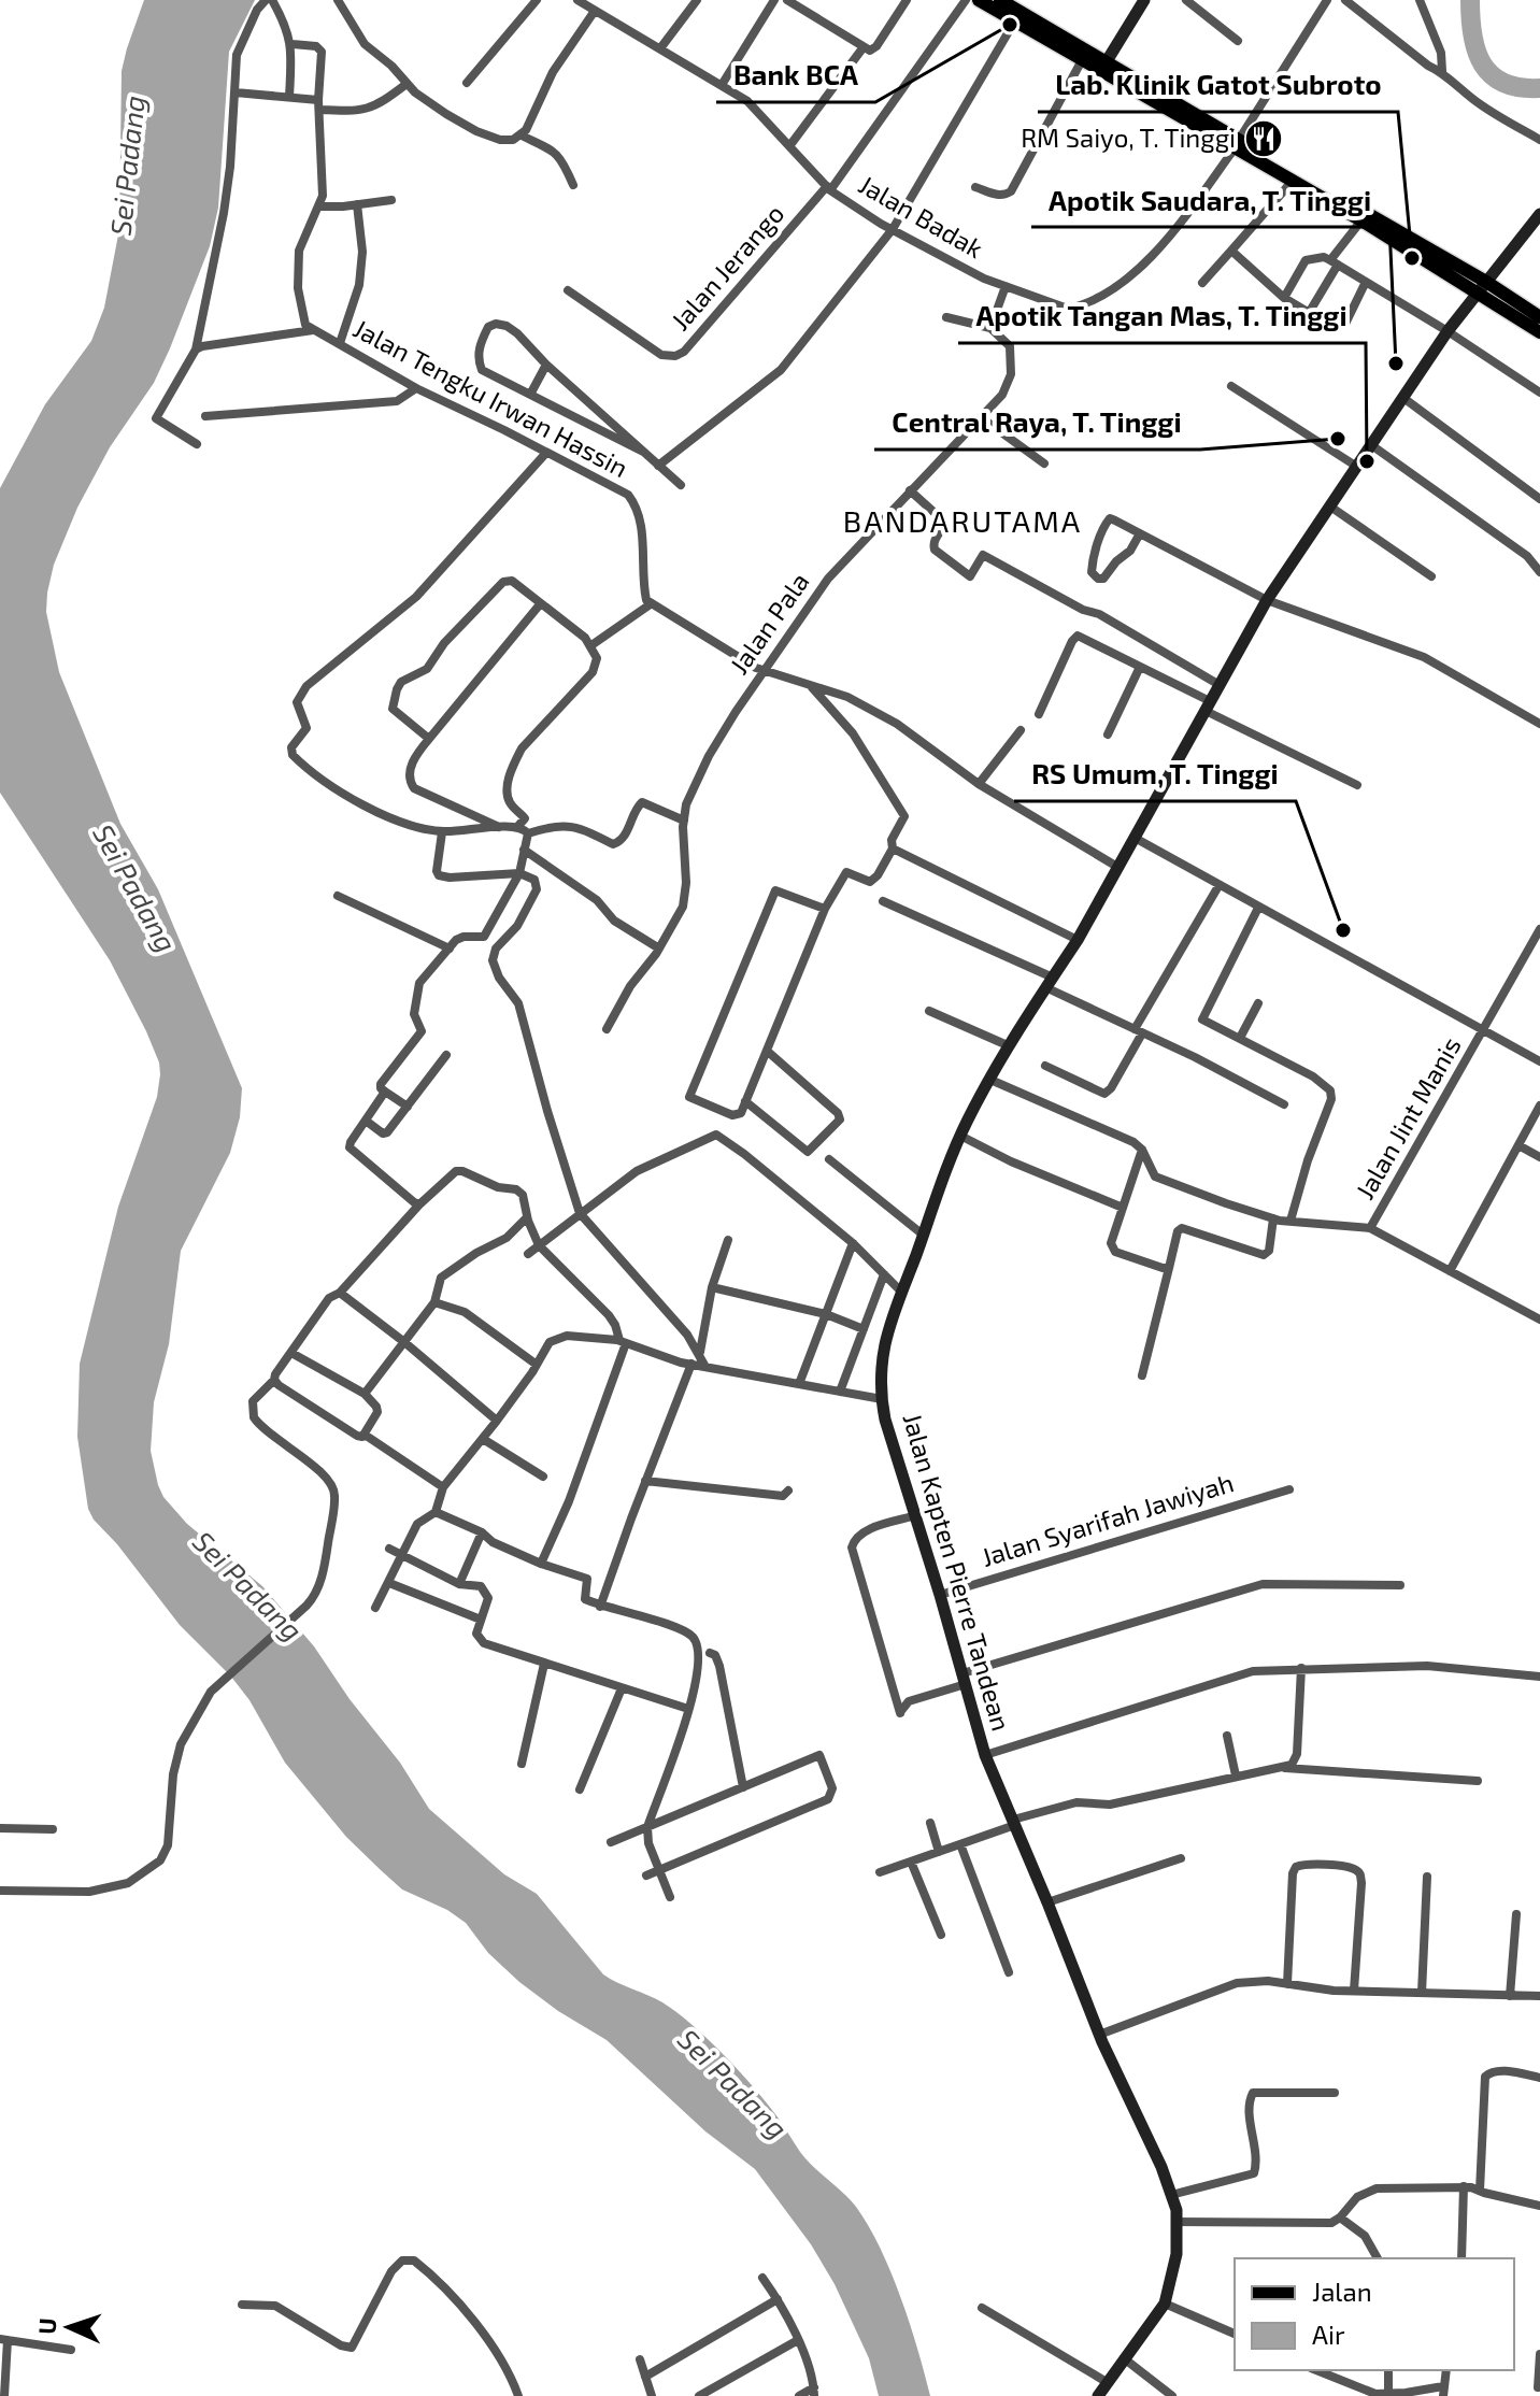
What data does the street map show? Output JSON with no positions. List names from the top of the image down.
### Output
{
  "streets": {
    "main road": ["Jalan Kapten Pierre Tandean"],
    "street": [
      "Jalan Badak",
      "Jalan Jerango",
      "Jalan Tengku Irwan Hassin",
      "Jalan Pala",
      "Jalan Jint Manis",
      "Jalan Syarifah Jawiyah"
    ]
  },
  "crossings": [
    ["Jalan Badak", "Jalan Jerango"],
    ["Jalan Syarifah Jawiyah", "Jalan Kapten Pierre Tandean"]
  ],
  "districts": ["BANDARUTAMA"],
  "water": ["Sei Padang"],
  "places": {
    "other": [
      "Bank BCA",
      "Lab. Klinik Gatot Subroto",
      "Apotik Saudara, T. Tinggi",
      "Central Raya, T. Tinggi",
      "Apotik Tangan Mas, T. Tinggi",
      "RS Umum, T. Tinggi"
    ],
    "restaurant": ["RM Saiyo, T. Tinggi"]
  },
  "legend": ["Jalan", "Air"],
  "north": "left"
}
